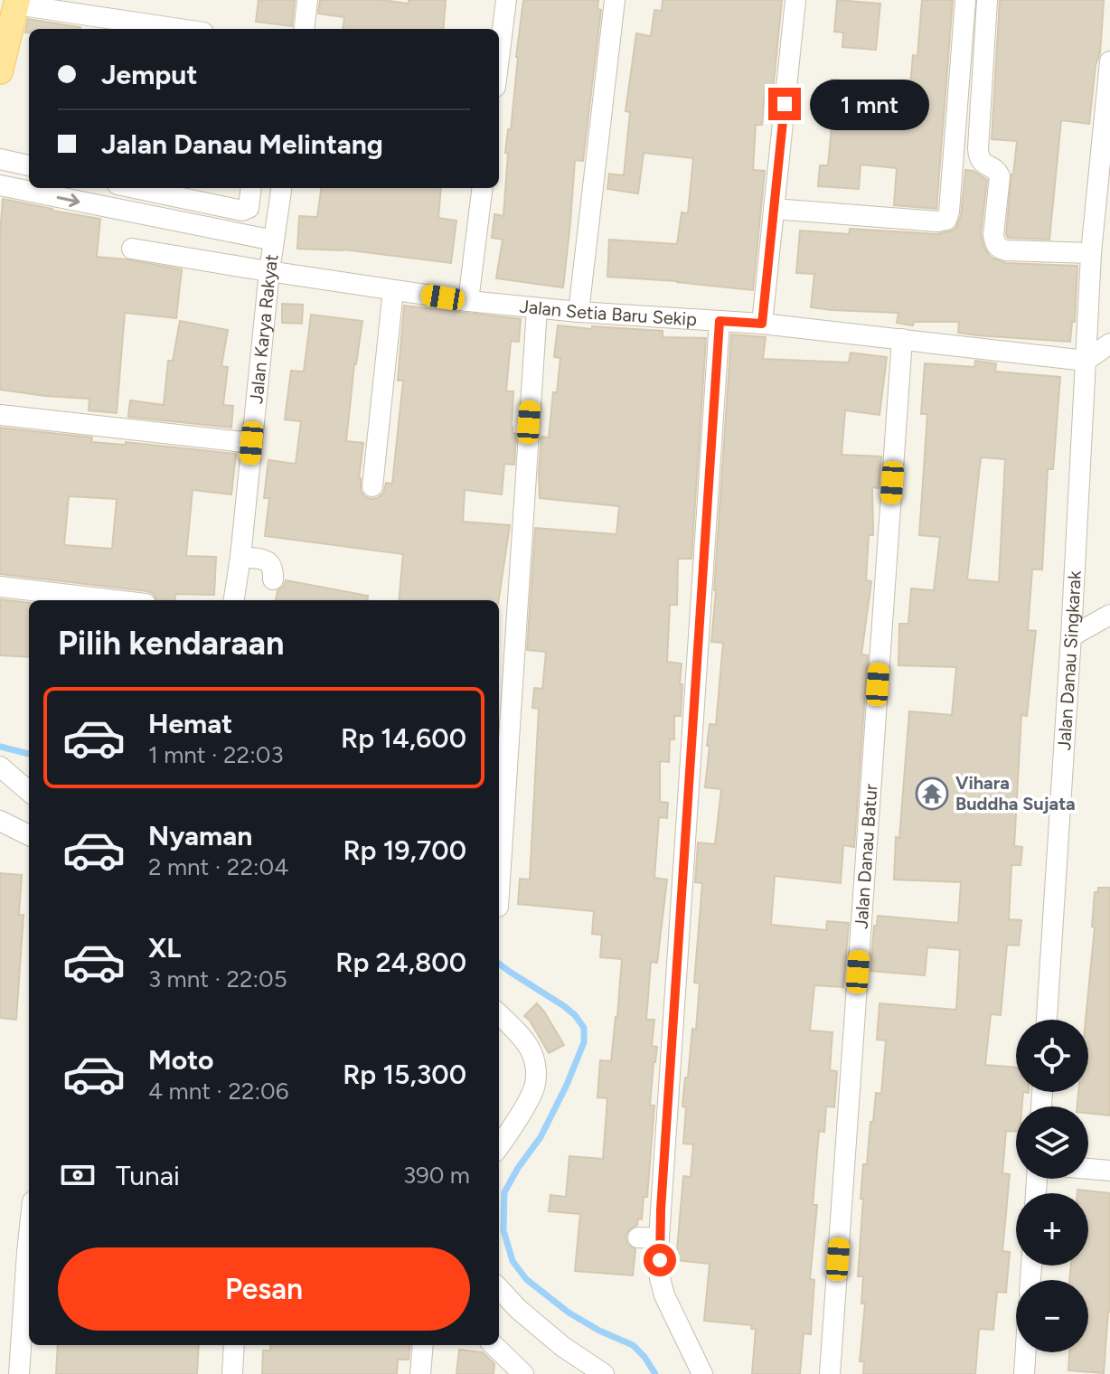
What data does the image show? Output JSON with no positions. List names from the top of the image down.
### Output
{
  "streets": {
    "street": [
      "Jalan Setia Baru Sekip",
      "Jalan Karya Rakyat",
      "Jalan Danau Singkarak",
      "Jalan Danau Batur"
    ]
  },
  "crossings": [
    ["Jalan Setia Baru Sekip", "Jalan Karya Rakyat"],
    ["Jalan Setia Baru Sekip", "Jalan Danau Singkarak"],
    ["Jalan Setia Baru Sekip", "Jalan Danau Batur"]
  ],
  "places": {
    "temple": ["Vihara Buddha Sujata"]
  },
  "page": {
    "banner": ["Jemput", "Jalan Danau Melintang"],
    "bubble": "1 mnt",
    "heading": "Pilih kendaraan",
    "list": [
      {
        "name": "Hemat",
        "note": "1 mnt · 22:03",
        "value": "Rp 14,600"
      },
      {
        "name": "Nyaman",
        "note": "2 mnt · 22:04",
        "value": "Rp 19,700"
      },
      {
        "name": "XL",
        "note": "3 mnt · 22:05",
        "value": "Rp 24,800"
      },
      {
        "name": "Moto",
        "note": "4 mnt · 22:06",
        "value": "Rp 15,300"
      }
    ],
    "map_buttons": ["+", "−"],
    "pay": ["Tunai", "390 m"],
    "buttons": "Pesan"
  }
}
